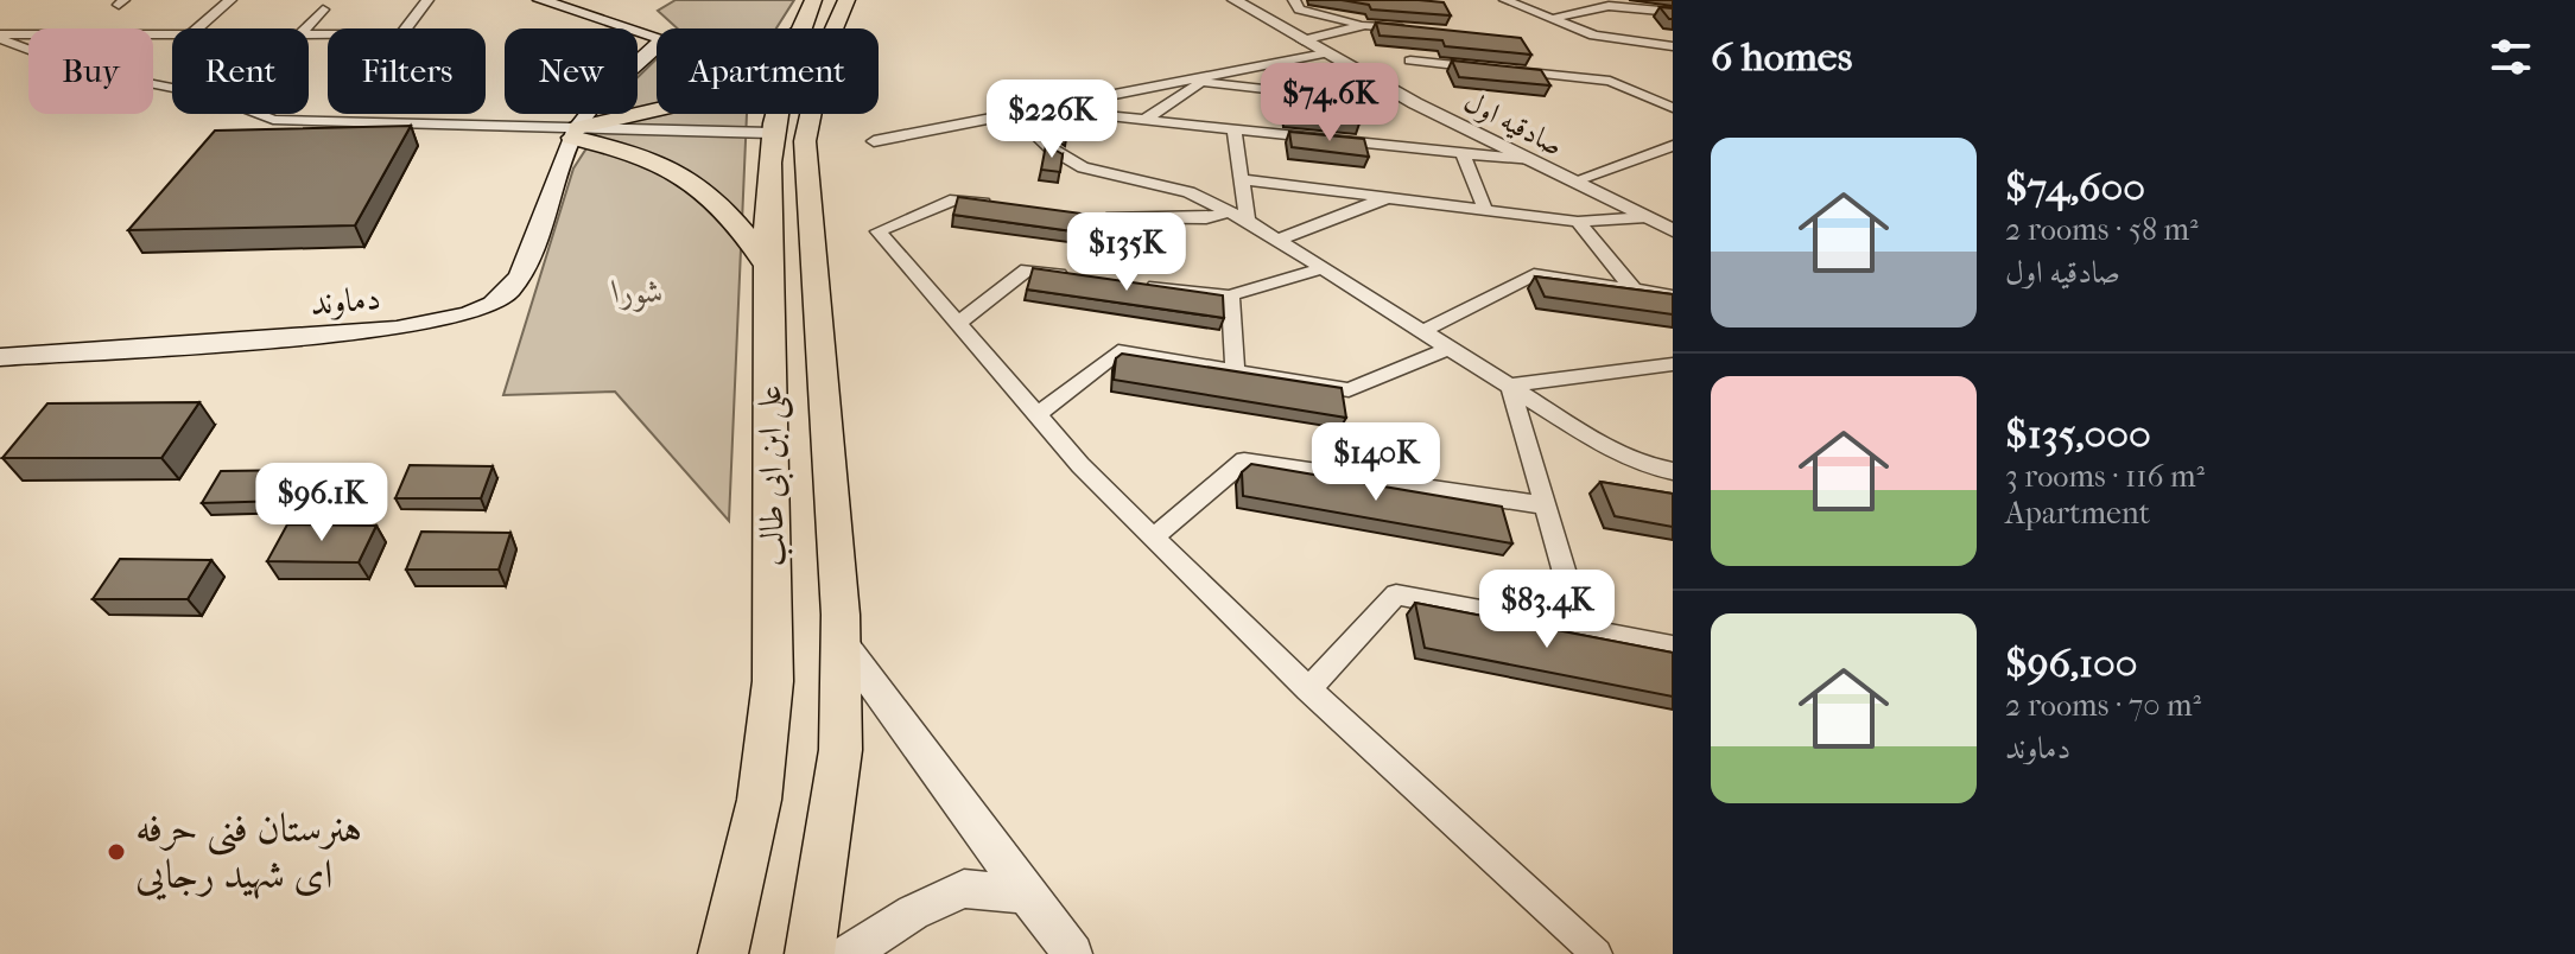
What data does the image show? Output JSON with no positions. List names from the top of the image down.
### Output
{
  "streets": {
    "main road": ["دماوند", "علی ابن ابی طالب"],
    "street": ["صادقیه اول"]
  },
  "parks": ["شورا"],
  "places": ["هنرستان فنی حرفه ای شهید رجایی"],
  "page": {
    "heading": "6 homes",
    "chip": [
      "Buy",
      "Rent",
      "Filters",
      "New",
      "Apartment"
    ],
    "price": [
      "$74.6K",
      "$226K",
      "$135K",
      "$140K",
      "$96.1K",
      "$83.4K"
    ],
    "list": [
      {
        "name": "$74,600",
        "note": "2 rooms · 58 m² · صادقیه اول"
      },
      {
        "name": "$135,000",
        "note": "3 rooms · 116 m² · Apartment"
      },
      {
        "name": "$96,100",
        "note": "2 rooms · 70 m² · دماوند"
      }
    ]
  }
}
